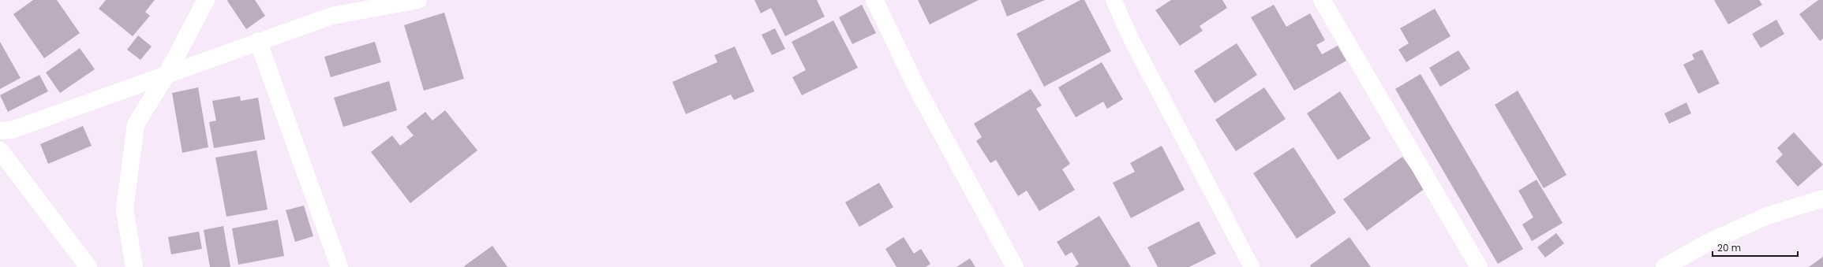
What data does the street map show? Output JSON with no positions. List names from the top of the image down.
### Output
{
  "scale_bar": "20 m"
}
